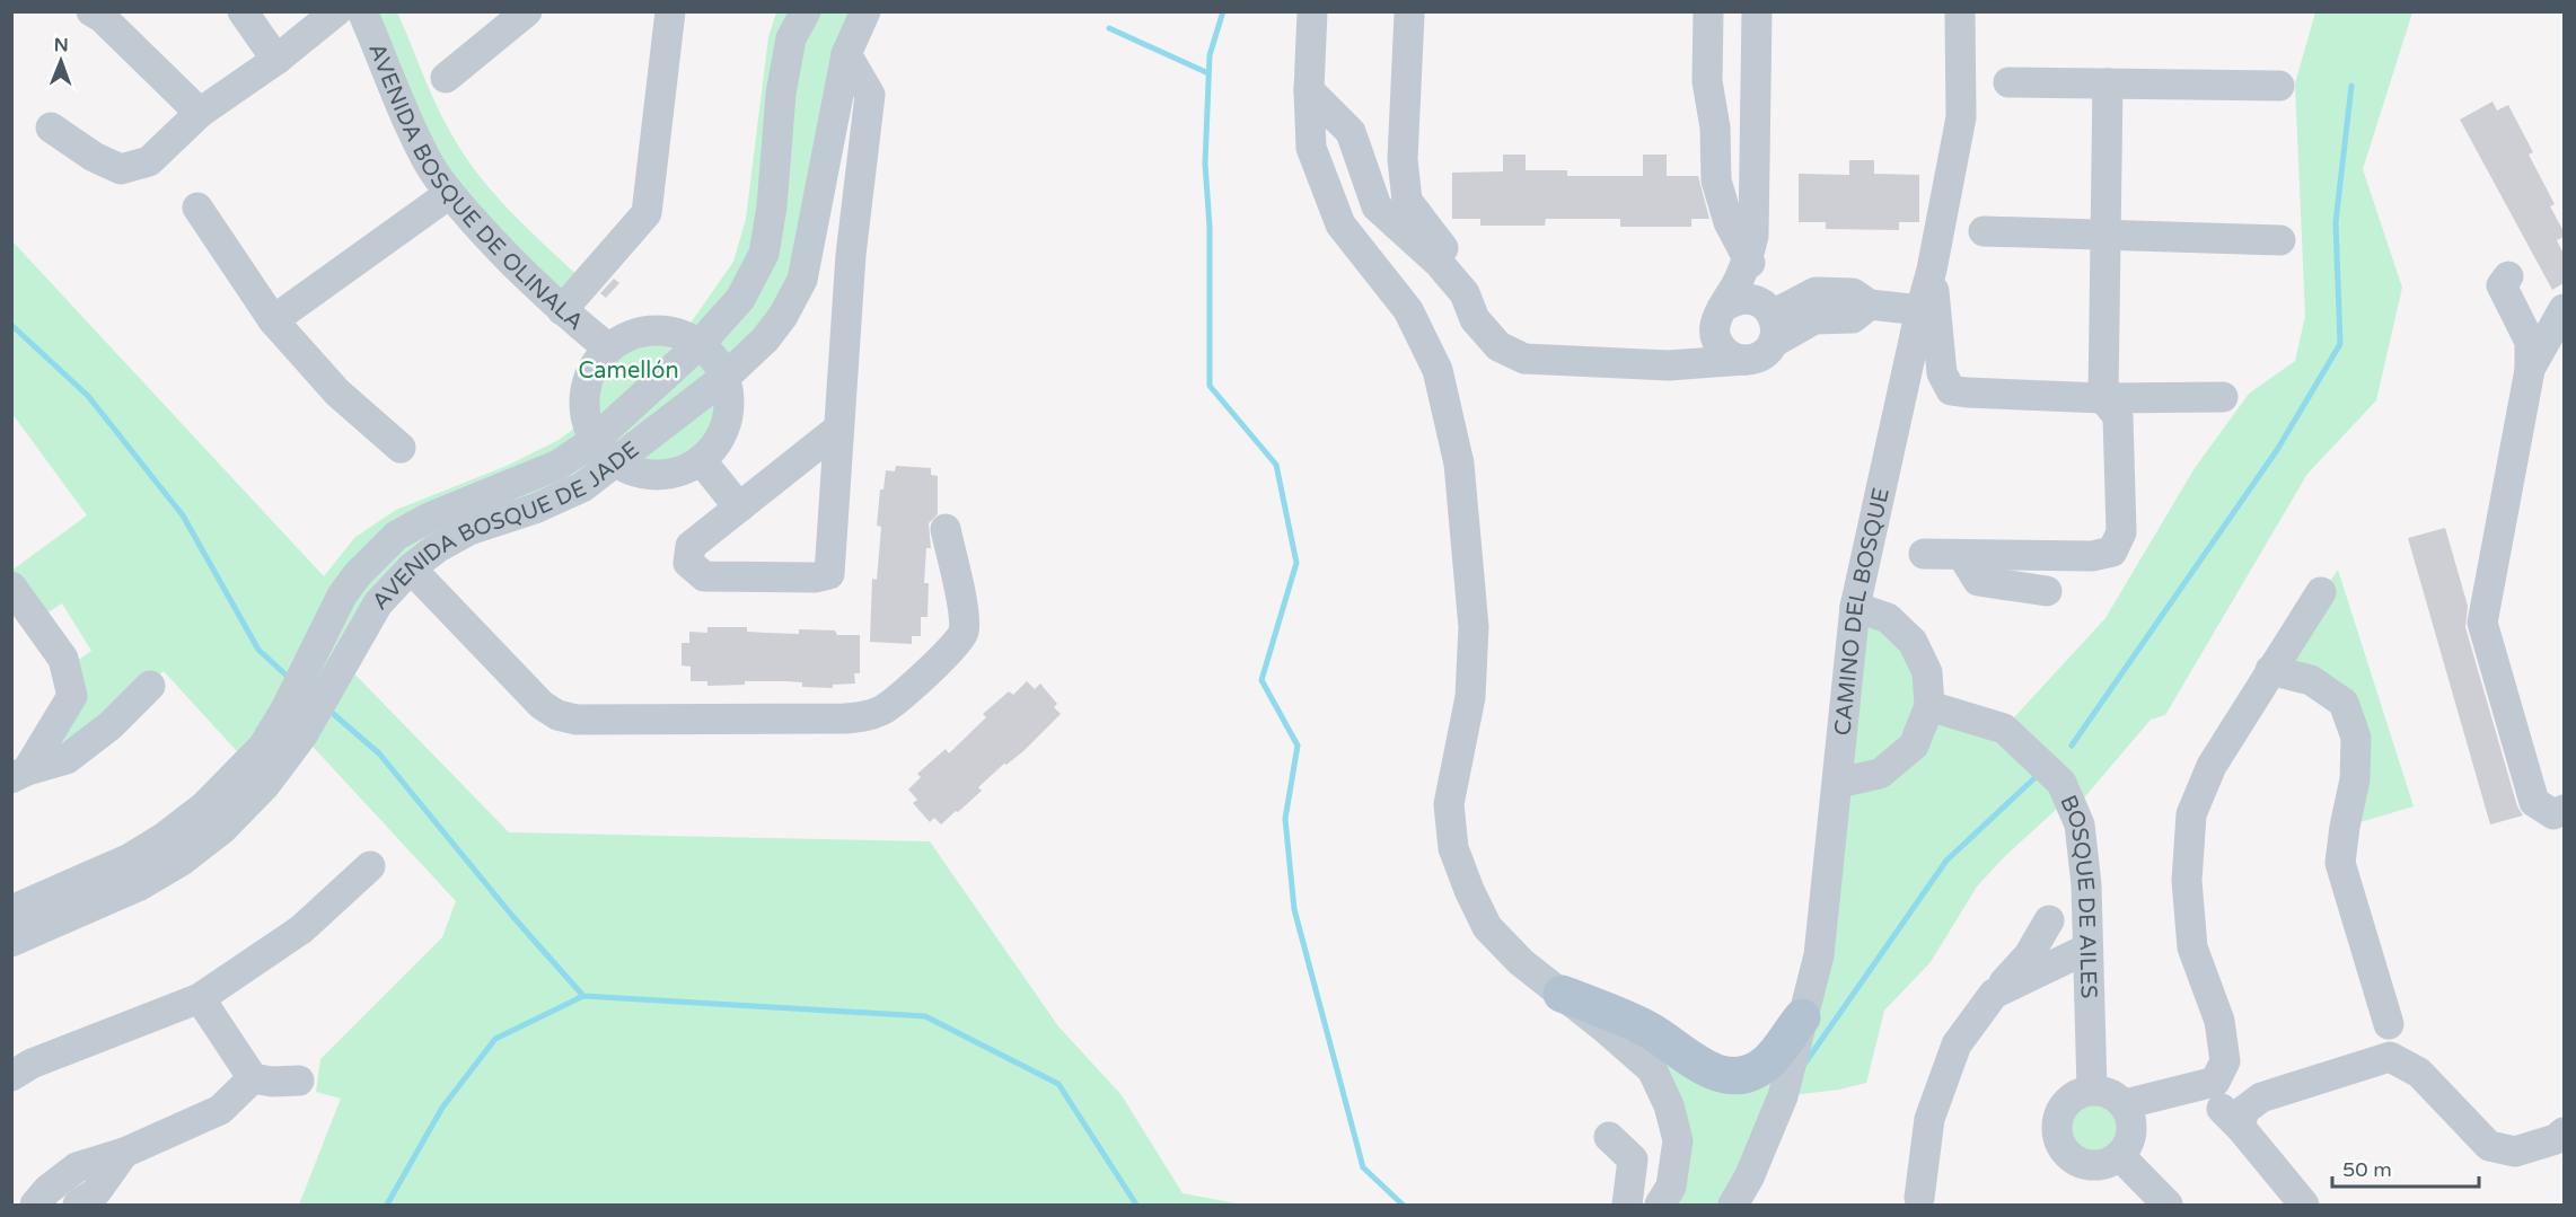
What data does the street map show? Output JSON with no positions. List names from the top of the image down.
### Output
{
  "streets": {
    "street": [
      "AVENIDA BOSQUE DE OLINALA",
      "AVENIDA BOSQUE DE JADE",
      "CAMINO DEL BOSQUE",
      "BOSQUE DE AILES"
    ]
  },
  "parks": ["Camellón"],
  "scale_bar": "50 m",
  "north": "top"
}
